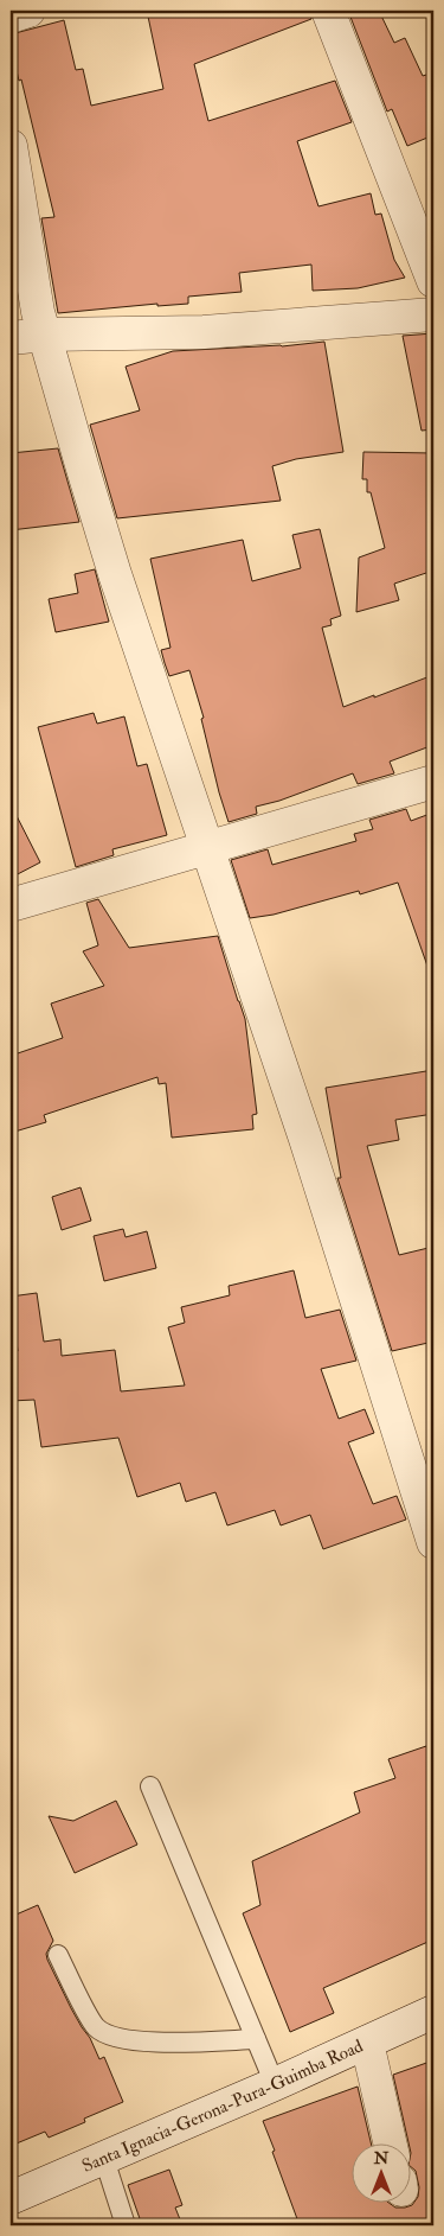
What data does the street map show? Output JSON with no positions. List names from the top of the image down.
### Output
{
  "streets": {
    "street": ["Santa Ignacia-Gerona-Pura-Guimba Road"]
  },
  "north": "top"
}
